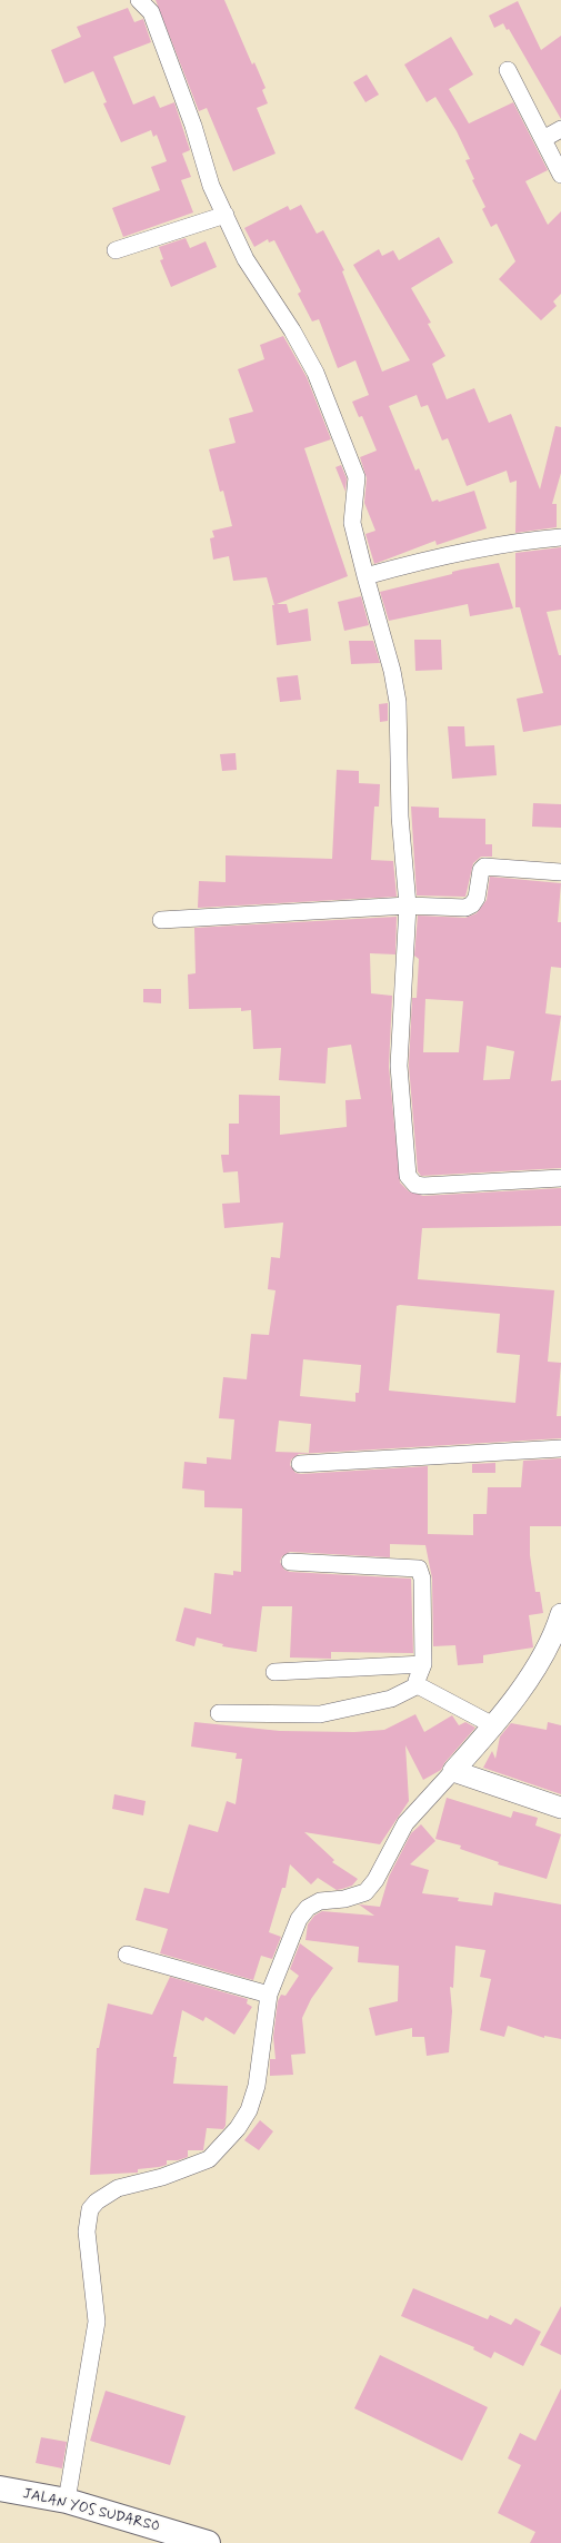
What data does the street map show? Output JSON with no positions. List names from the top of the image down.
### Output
{
  "streets": {
    "highway": ["JALAN YOS SUDARSO"]
  }
}
